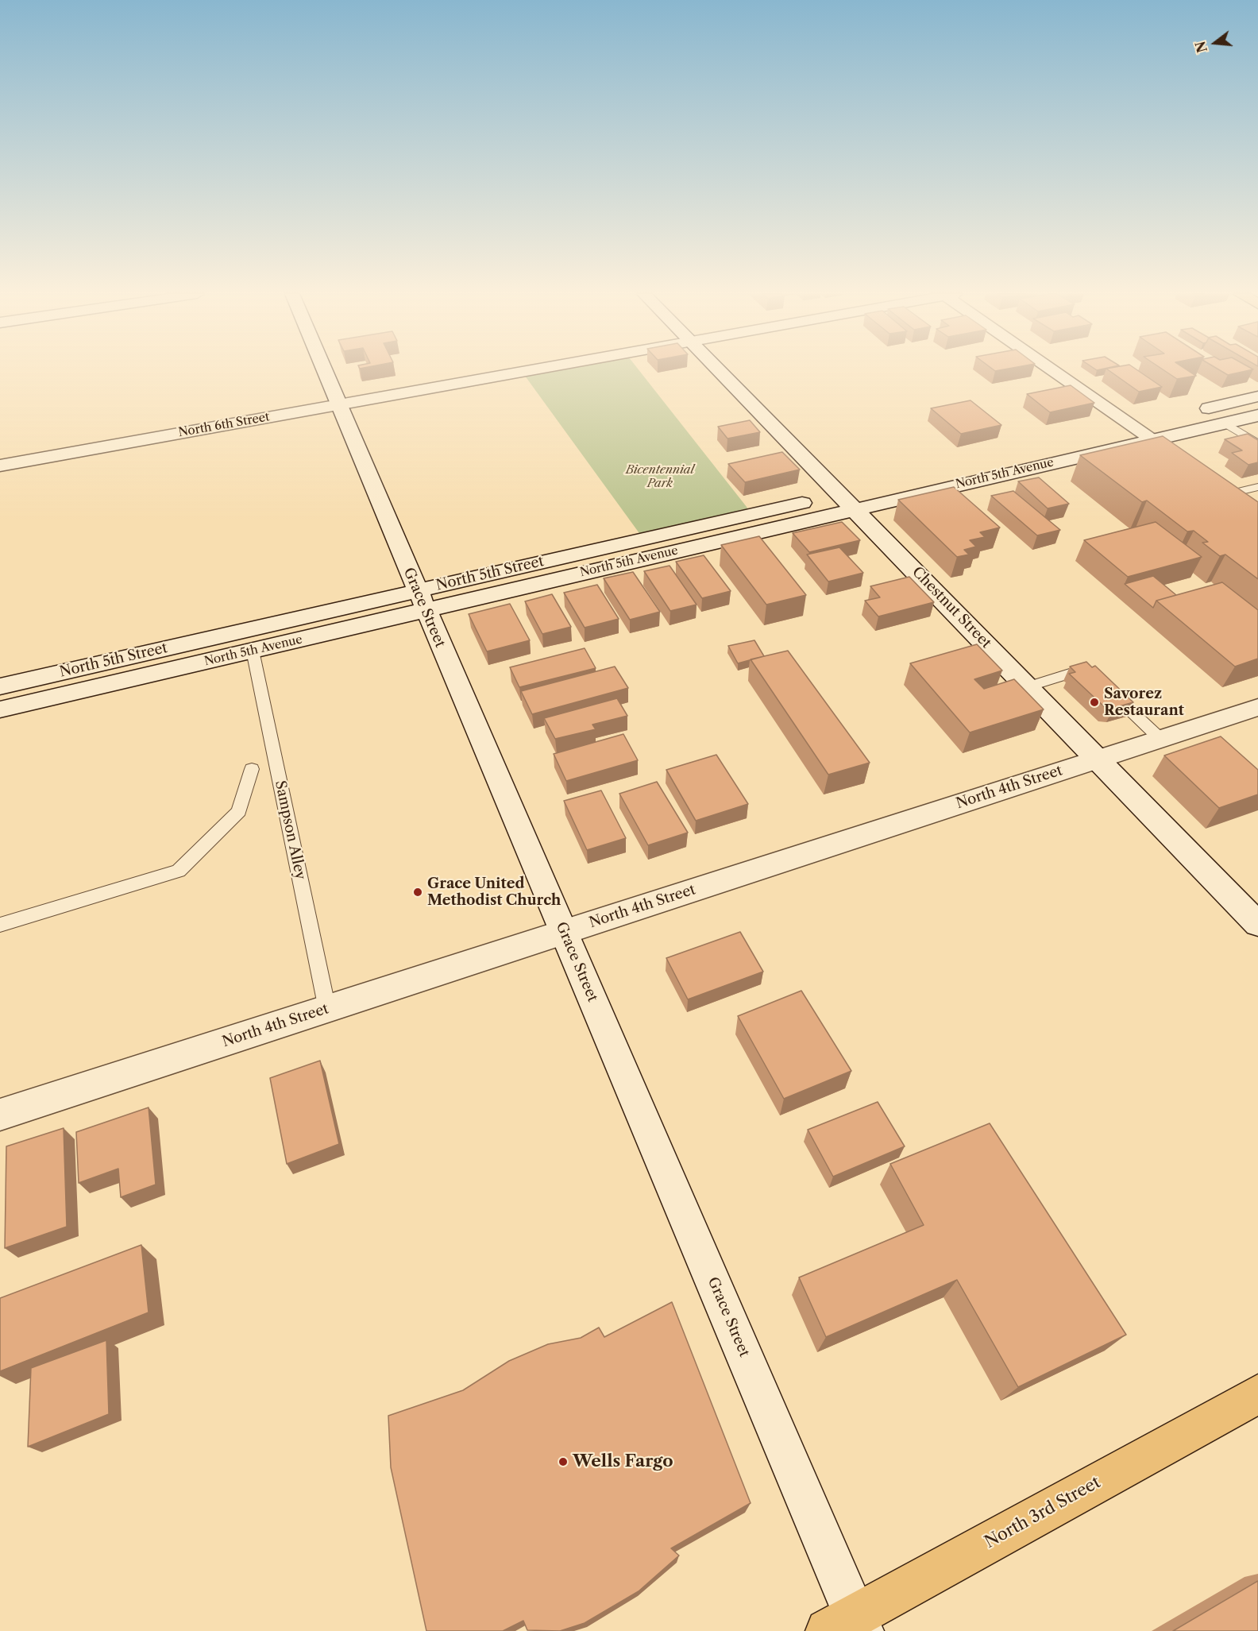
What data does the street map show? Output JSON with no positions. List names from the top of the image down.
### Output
{
  "streets": {
    "main road": ["North 3rd Street"],
    "street": [
      "North 6th Street",
      "North 5th Avenue",
      "North 5th Street",
      "Grace Street",
      "Chestnut Street",
      "North 4th Street"
    ],
    "lane": ["Sampson Alley"]
  },
  "crossings": [
    ["North 6th Street", "Grace Street"],
    ["North 5th Avenue", "North 5th Street"],
    ["North 5th Avenue", "Grace Street"],
    ["North 5th Avenue", "Chestnut Street"],
    ["North 5th Avenue", "Sampson Alley"],
    ["North 5th Street", "Grace Street"],
    ["Grace Street", "North 4th Street"],
    ["Grace Street", "North 3rd Street"],
    ["Chestnut Street", "North 4th Street"],
    ["North 4th Street", "Sampson Alley"]
  ],
  "parks": ["Bicentennial Park"],
  "places": ["Savorez Restaurant", "Grace United Methodist Church", "Wells Fargo"],
  "north": "left"
}
